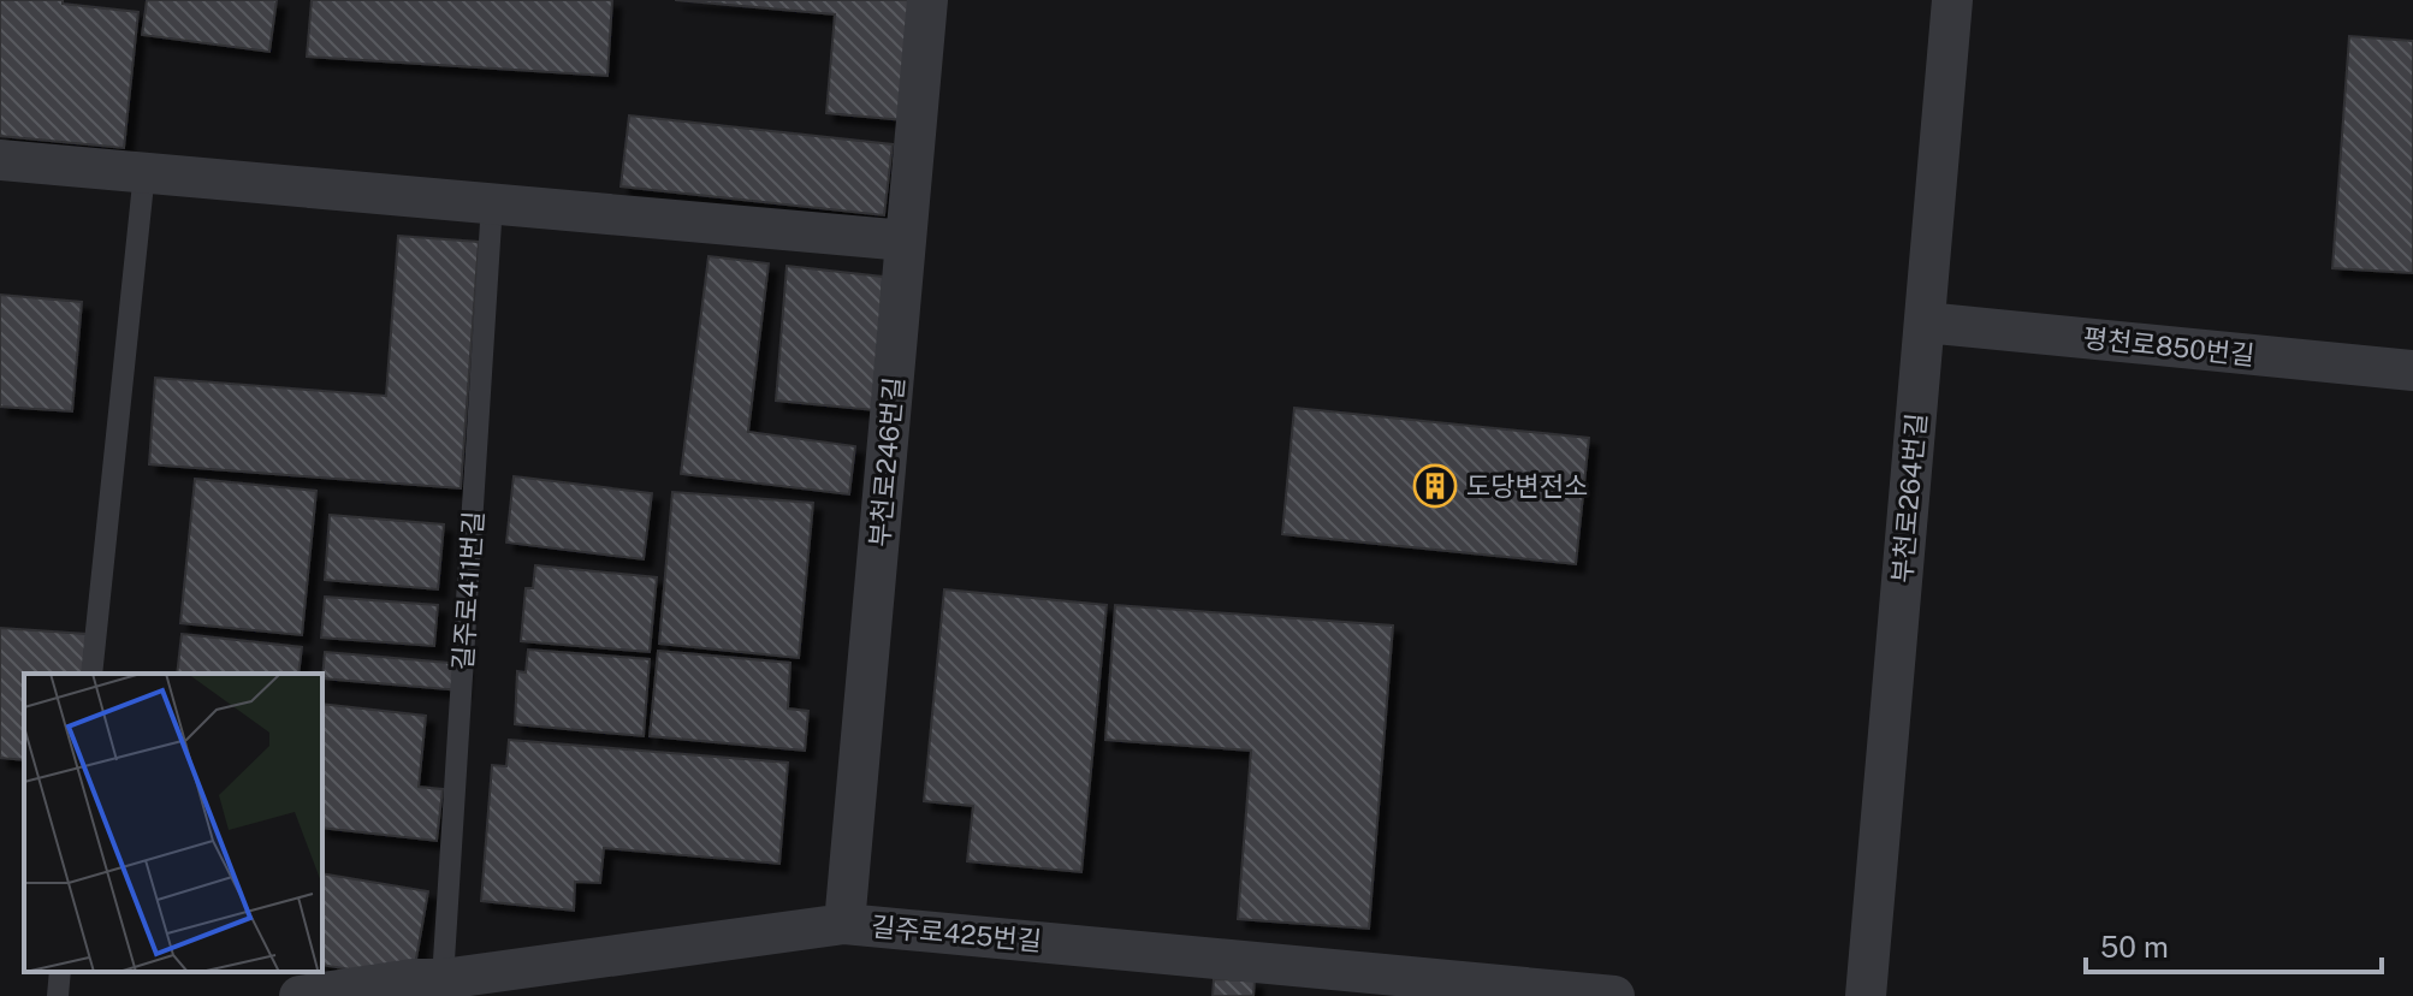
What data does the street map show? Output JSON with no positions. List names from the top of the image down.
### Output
{
  "streets": {
    "street": [
      "평천로850번길",
      "부천로246번길",
      "부천로264번길",
      "길주로425번길"
    ],
    "lane": ["길주로411번길"]
  },
  "crossings": [
    ["평천로850번길", "부천로264번길"],
    ["부천로246번길", "길주로425번길"],
    ["길주로411번길", "길주로425번길"]
  ],
  "places": {
    "building": ["도당변전소"]
  },
  "scale_bar": "50 m"
}
